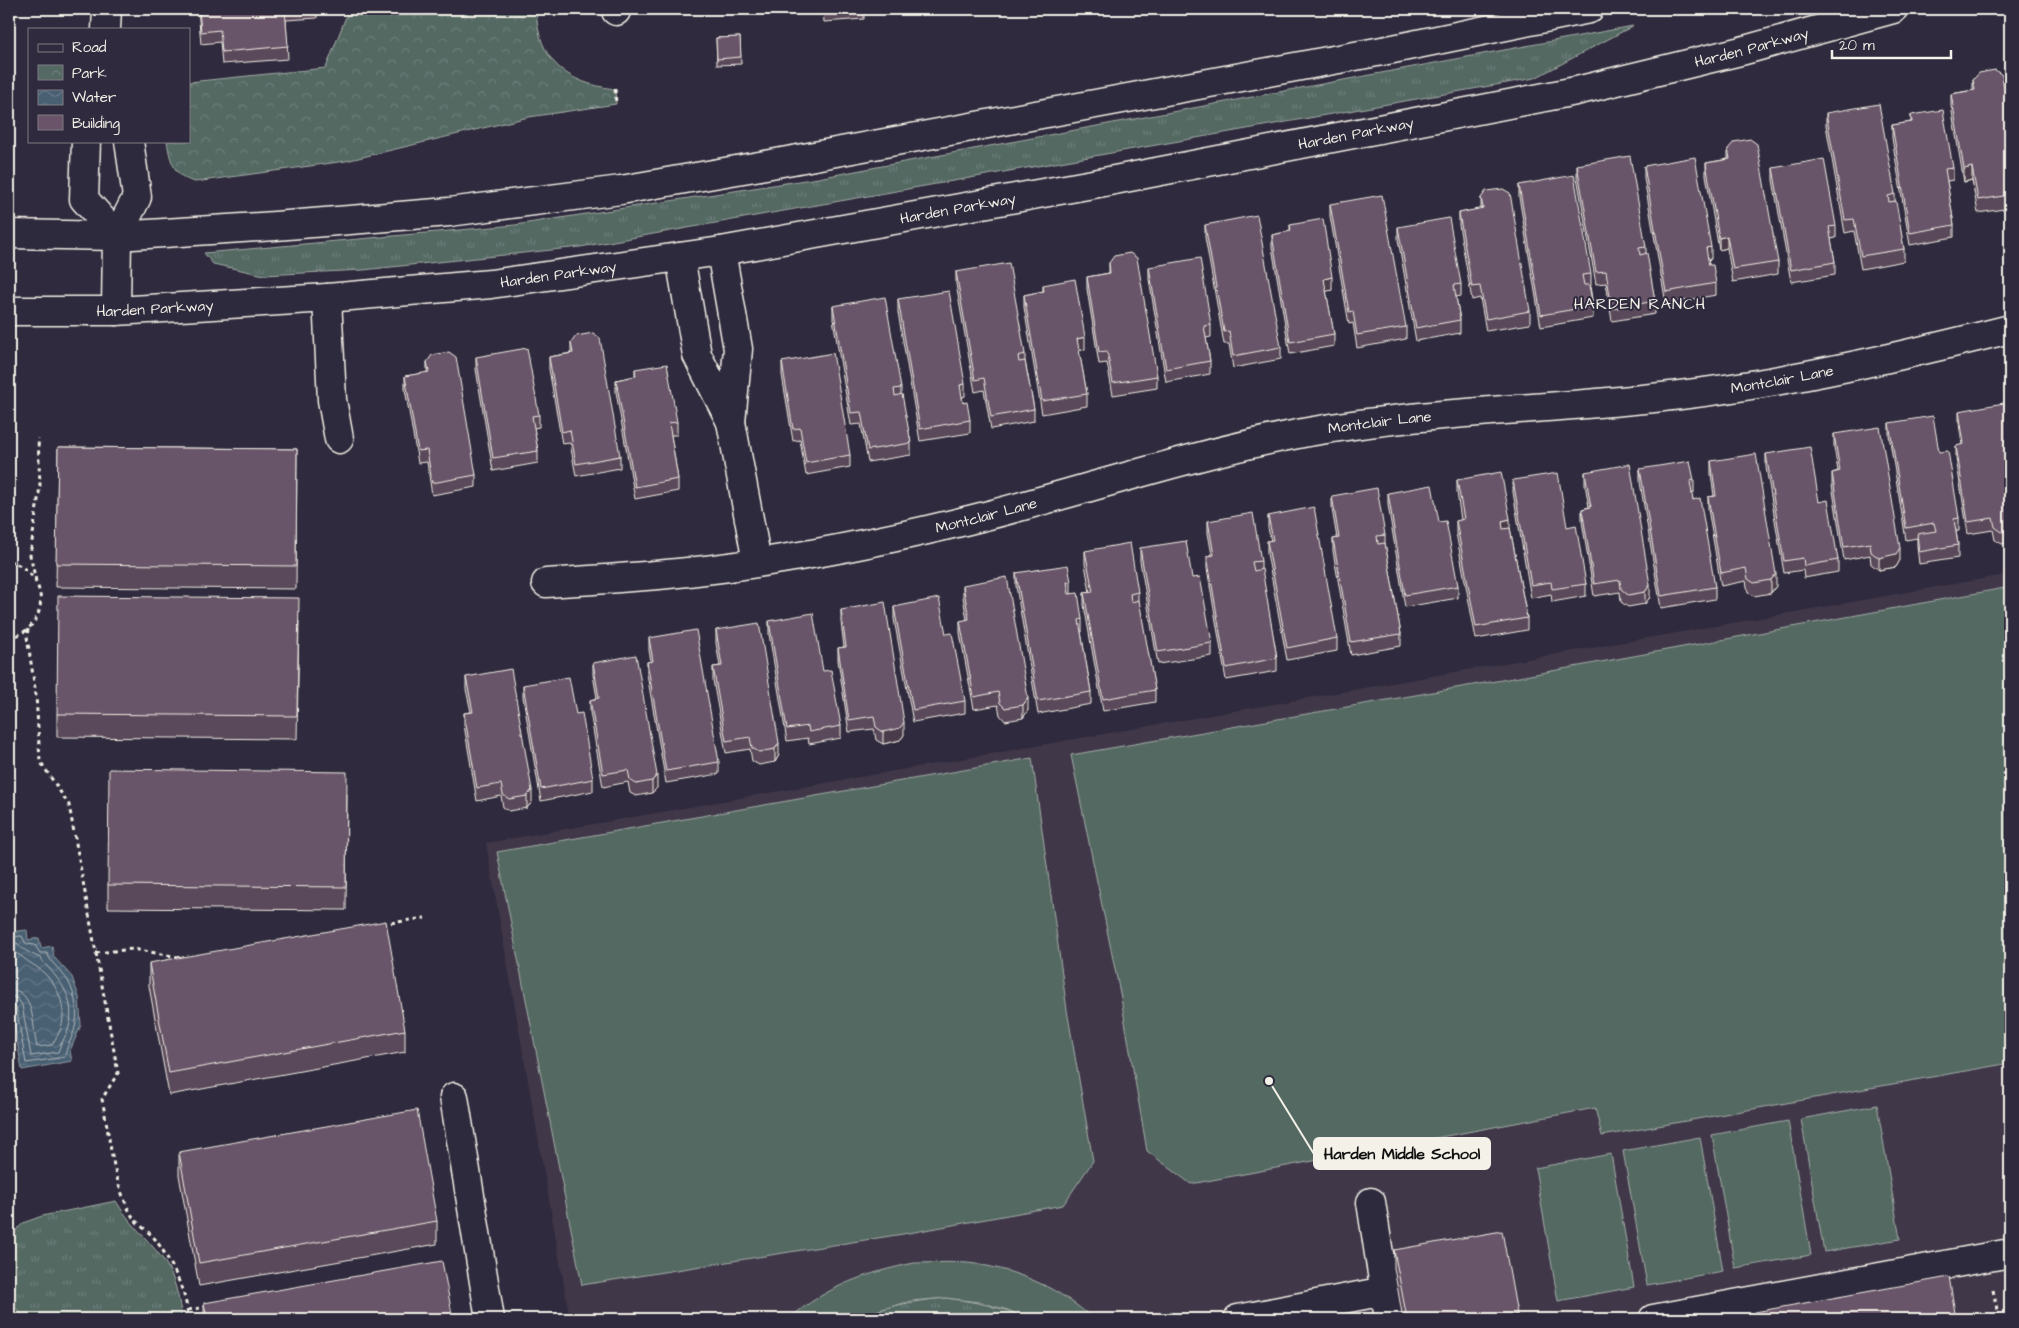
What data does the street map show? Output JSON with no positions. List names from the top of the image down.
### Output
{
  "streets": {
    "street": ["Harden Parkway", "Montclair Lane"]
  },
  "districts": ["HARDEN RANCH"],
  "places": ["Harden Middle School"],
  "legend": [
    "Road",
    "Park",
    "Water",
    "Building"
  ],
  "scale_bar": "20 m"
}
